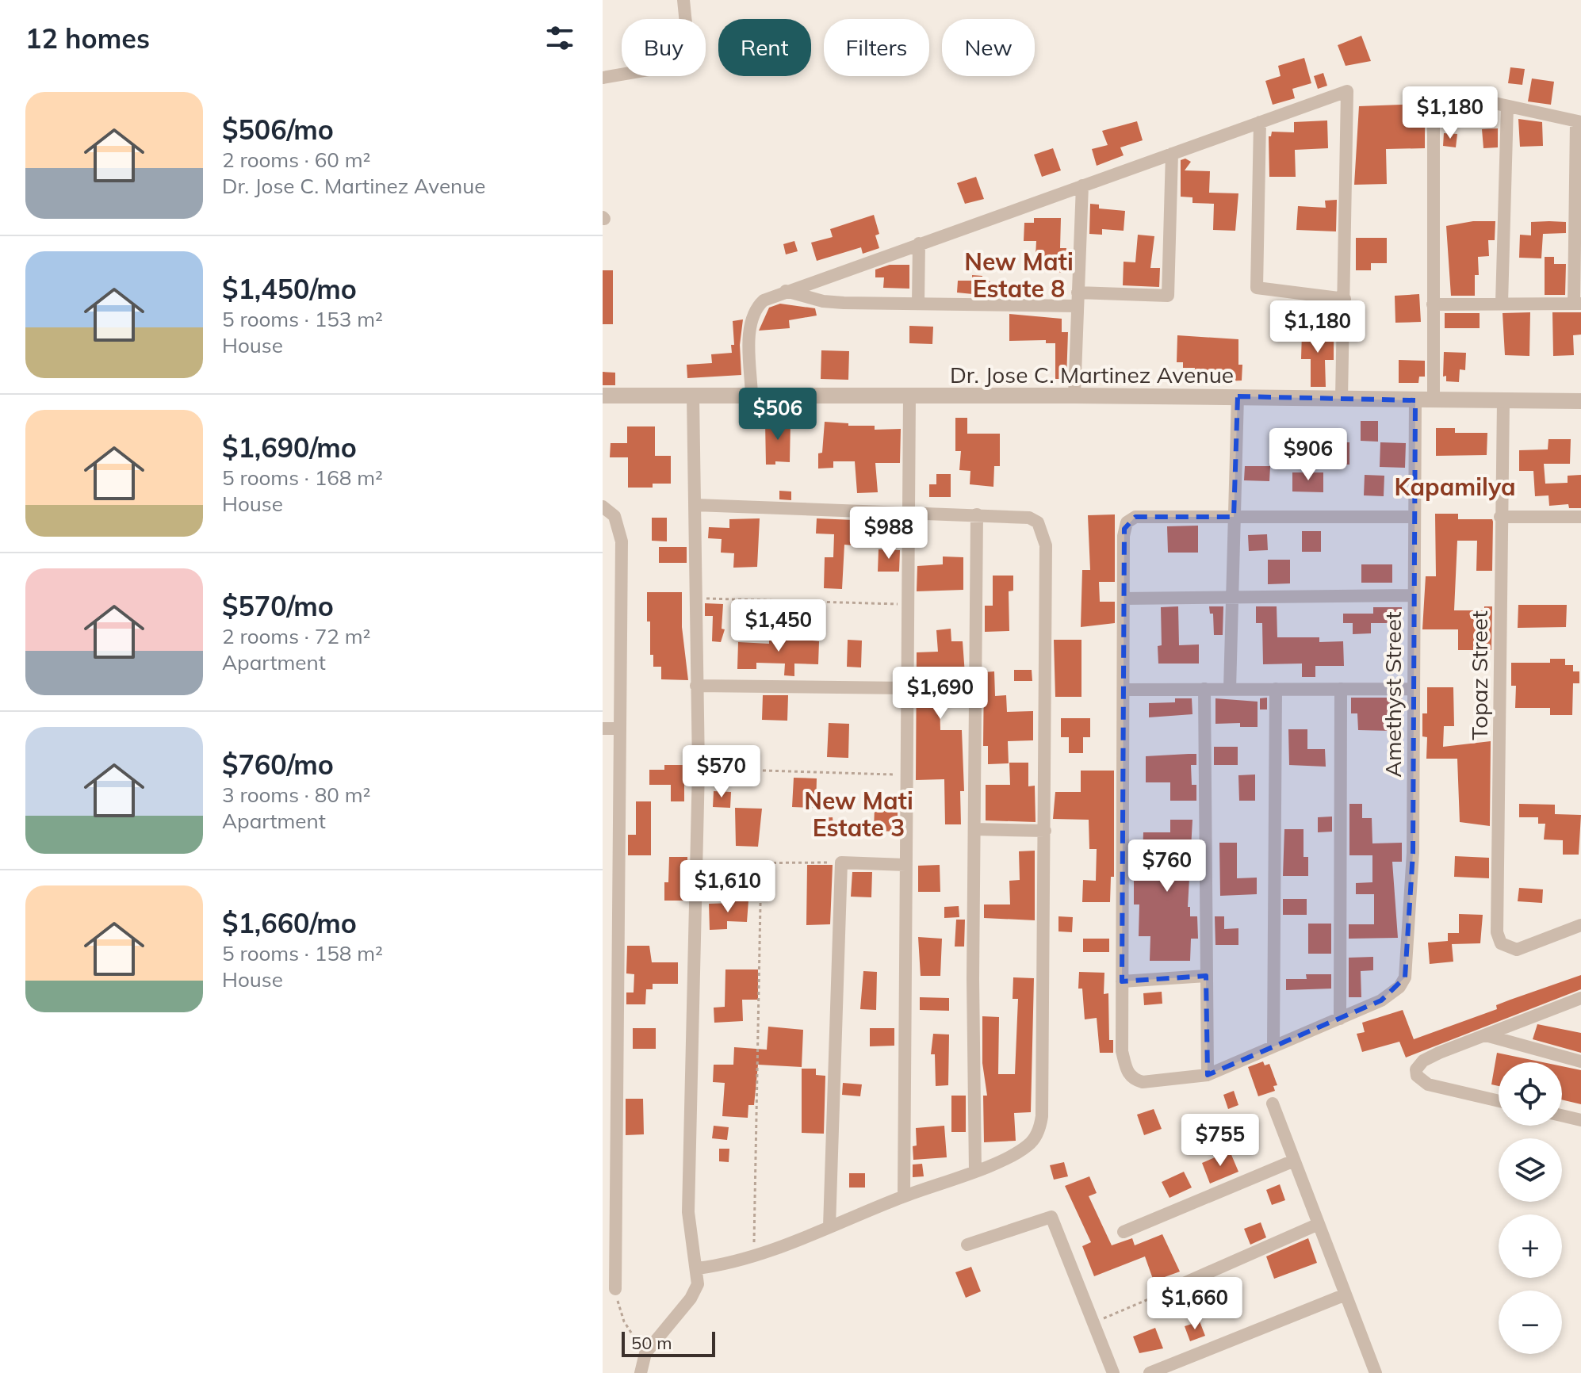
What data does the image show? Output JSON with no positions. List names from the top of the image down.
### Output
{
  "streets": {
    "street": ["Dr. Jose C. Martinez Avenue", "Topaz Street", "Amethyst Street"]
  },
  "crossings": [
    ["Dr. Jose C. Martinez Avenue", "Topaz Street"],
    ["Dr. Jose C. Martinez Avenue", "Amethyst Street"]
  ],
  "districts": ["New Mati Estate 8", "Kapamilya", "New Mati Estate 3"],
  "scale_bar": "50 m",
  "page": {
    "heading": "12 homes",
    "chip": [
      "Buy",
      "Rent",
      "Filters",
      "New"
    ],
    "list": [
      {
        "name": "$506/mo",
        "note": "2 rooms · 60 m² · Dr. Jose C. Martinez Avenue"
      },
      {
        "name": "$1,450/mo",
        "note": "5 rooms · 153 m² · House"
      },
      {
        "name": "$1,690/mo",
        "note": "5 rooms · 168 m² · House"
      },
      {
        "name": "$570/mo",
        "note": "2 rooms · 72 m² · Apartment"
      },
      {
        "name": "$760/mo",
        "note": "3 rooms · 80 m² · Apartment"
      },
      {
        "name": "$1,660/mo",
        "note": "5 rooms · 158 m² · House"
      }
    ],
    "price": [
      "$1,180",
      "$1,180",
      "$506",
      "$906",
      "$988",
      "$1,450",
      "$1,690",
      "$570",
      "$760",
      "$1,610",
      "$755",
      "$1,660"
    ],
    "map_buttons": ["+", "−"],
    "scale": "50 m"
  }
}
